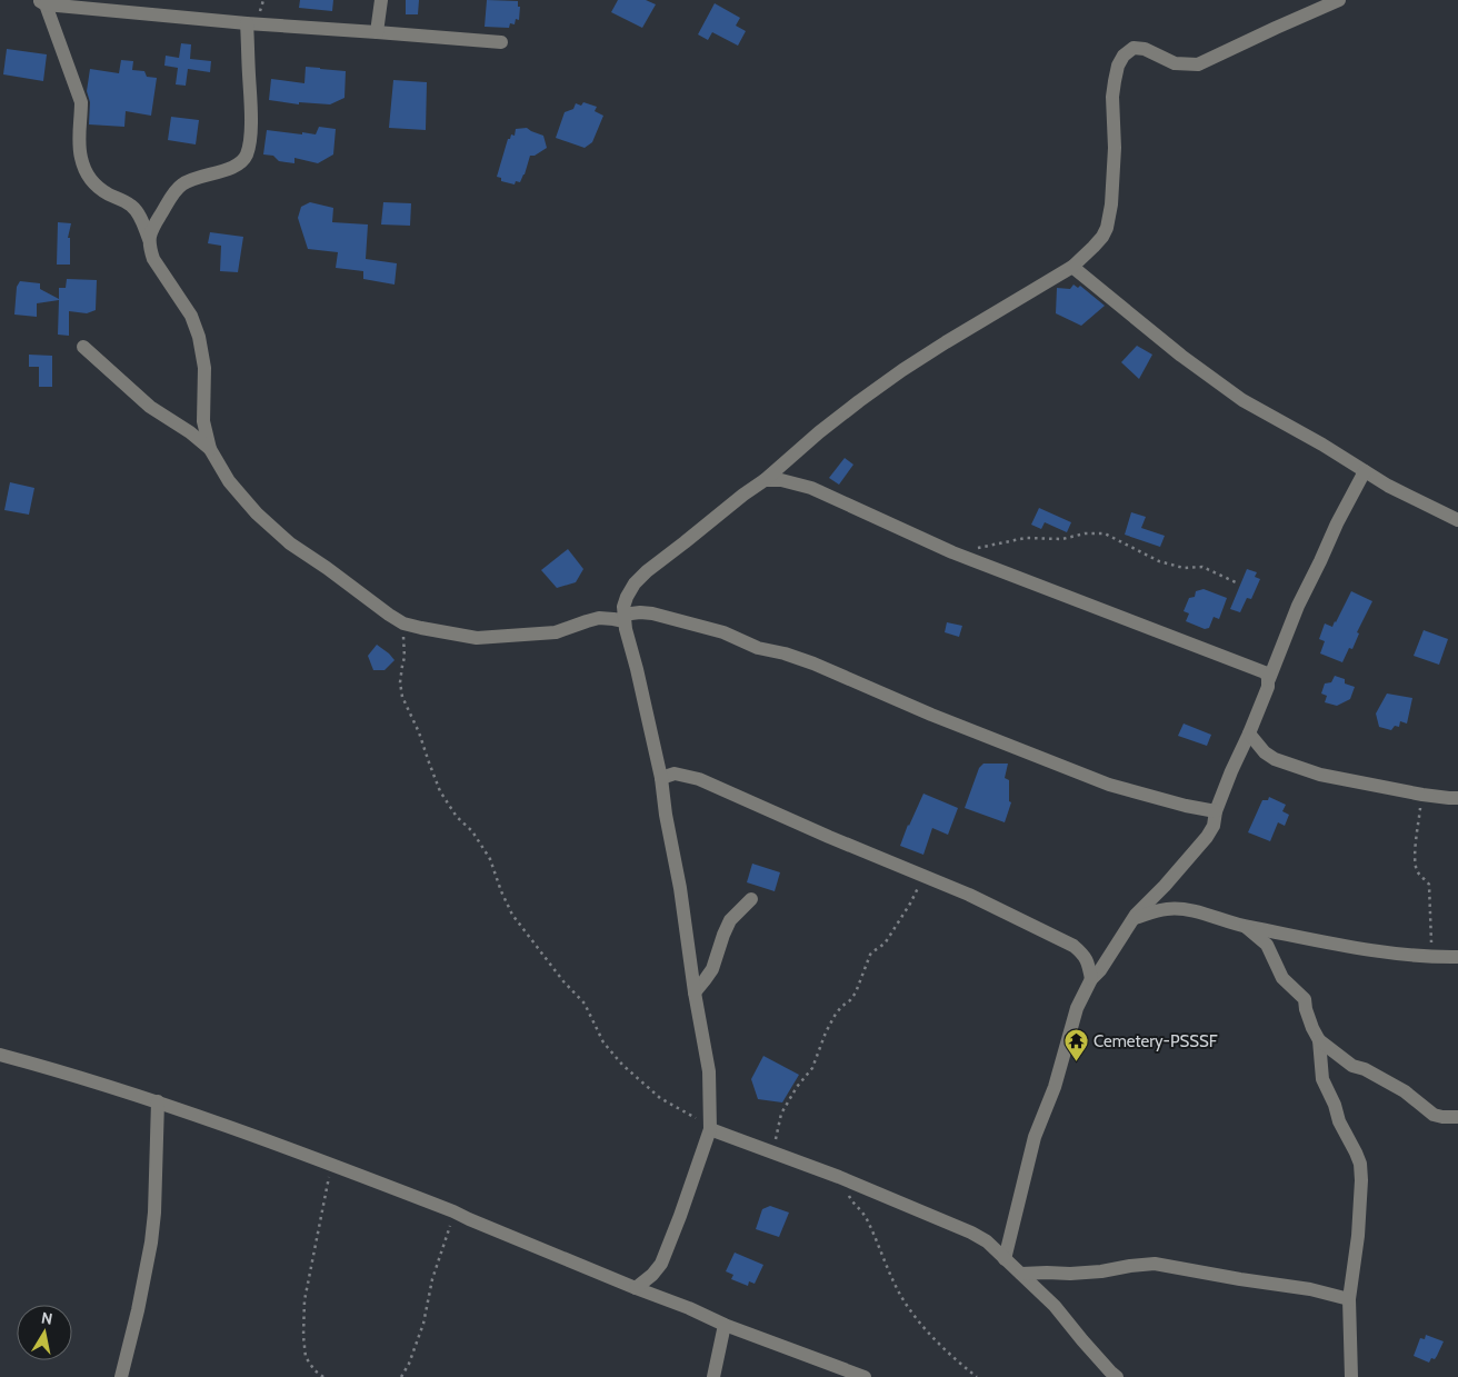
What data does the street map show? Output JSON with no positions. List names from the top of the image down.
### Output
{
  "places": {
    "temple": ["Cemetery-PSSSF"]
  },
  "north": "top"
}
